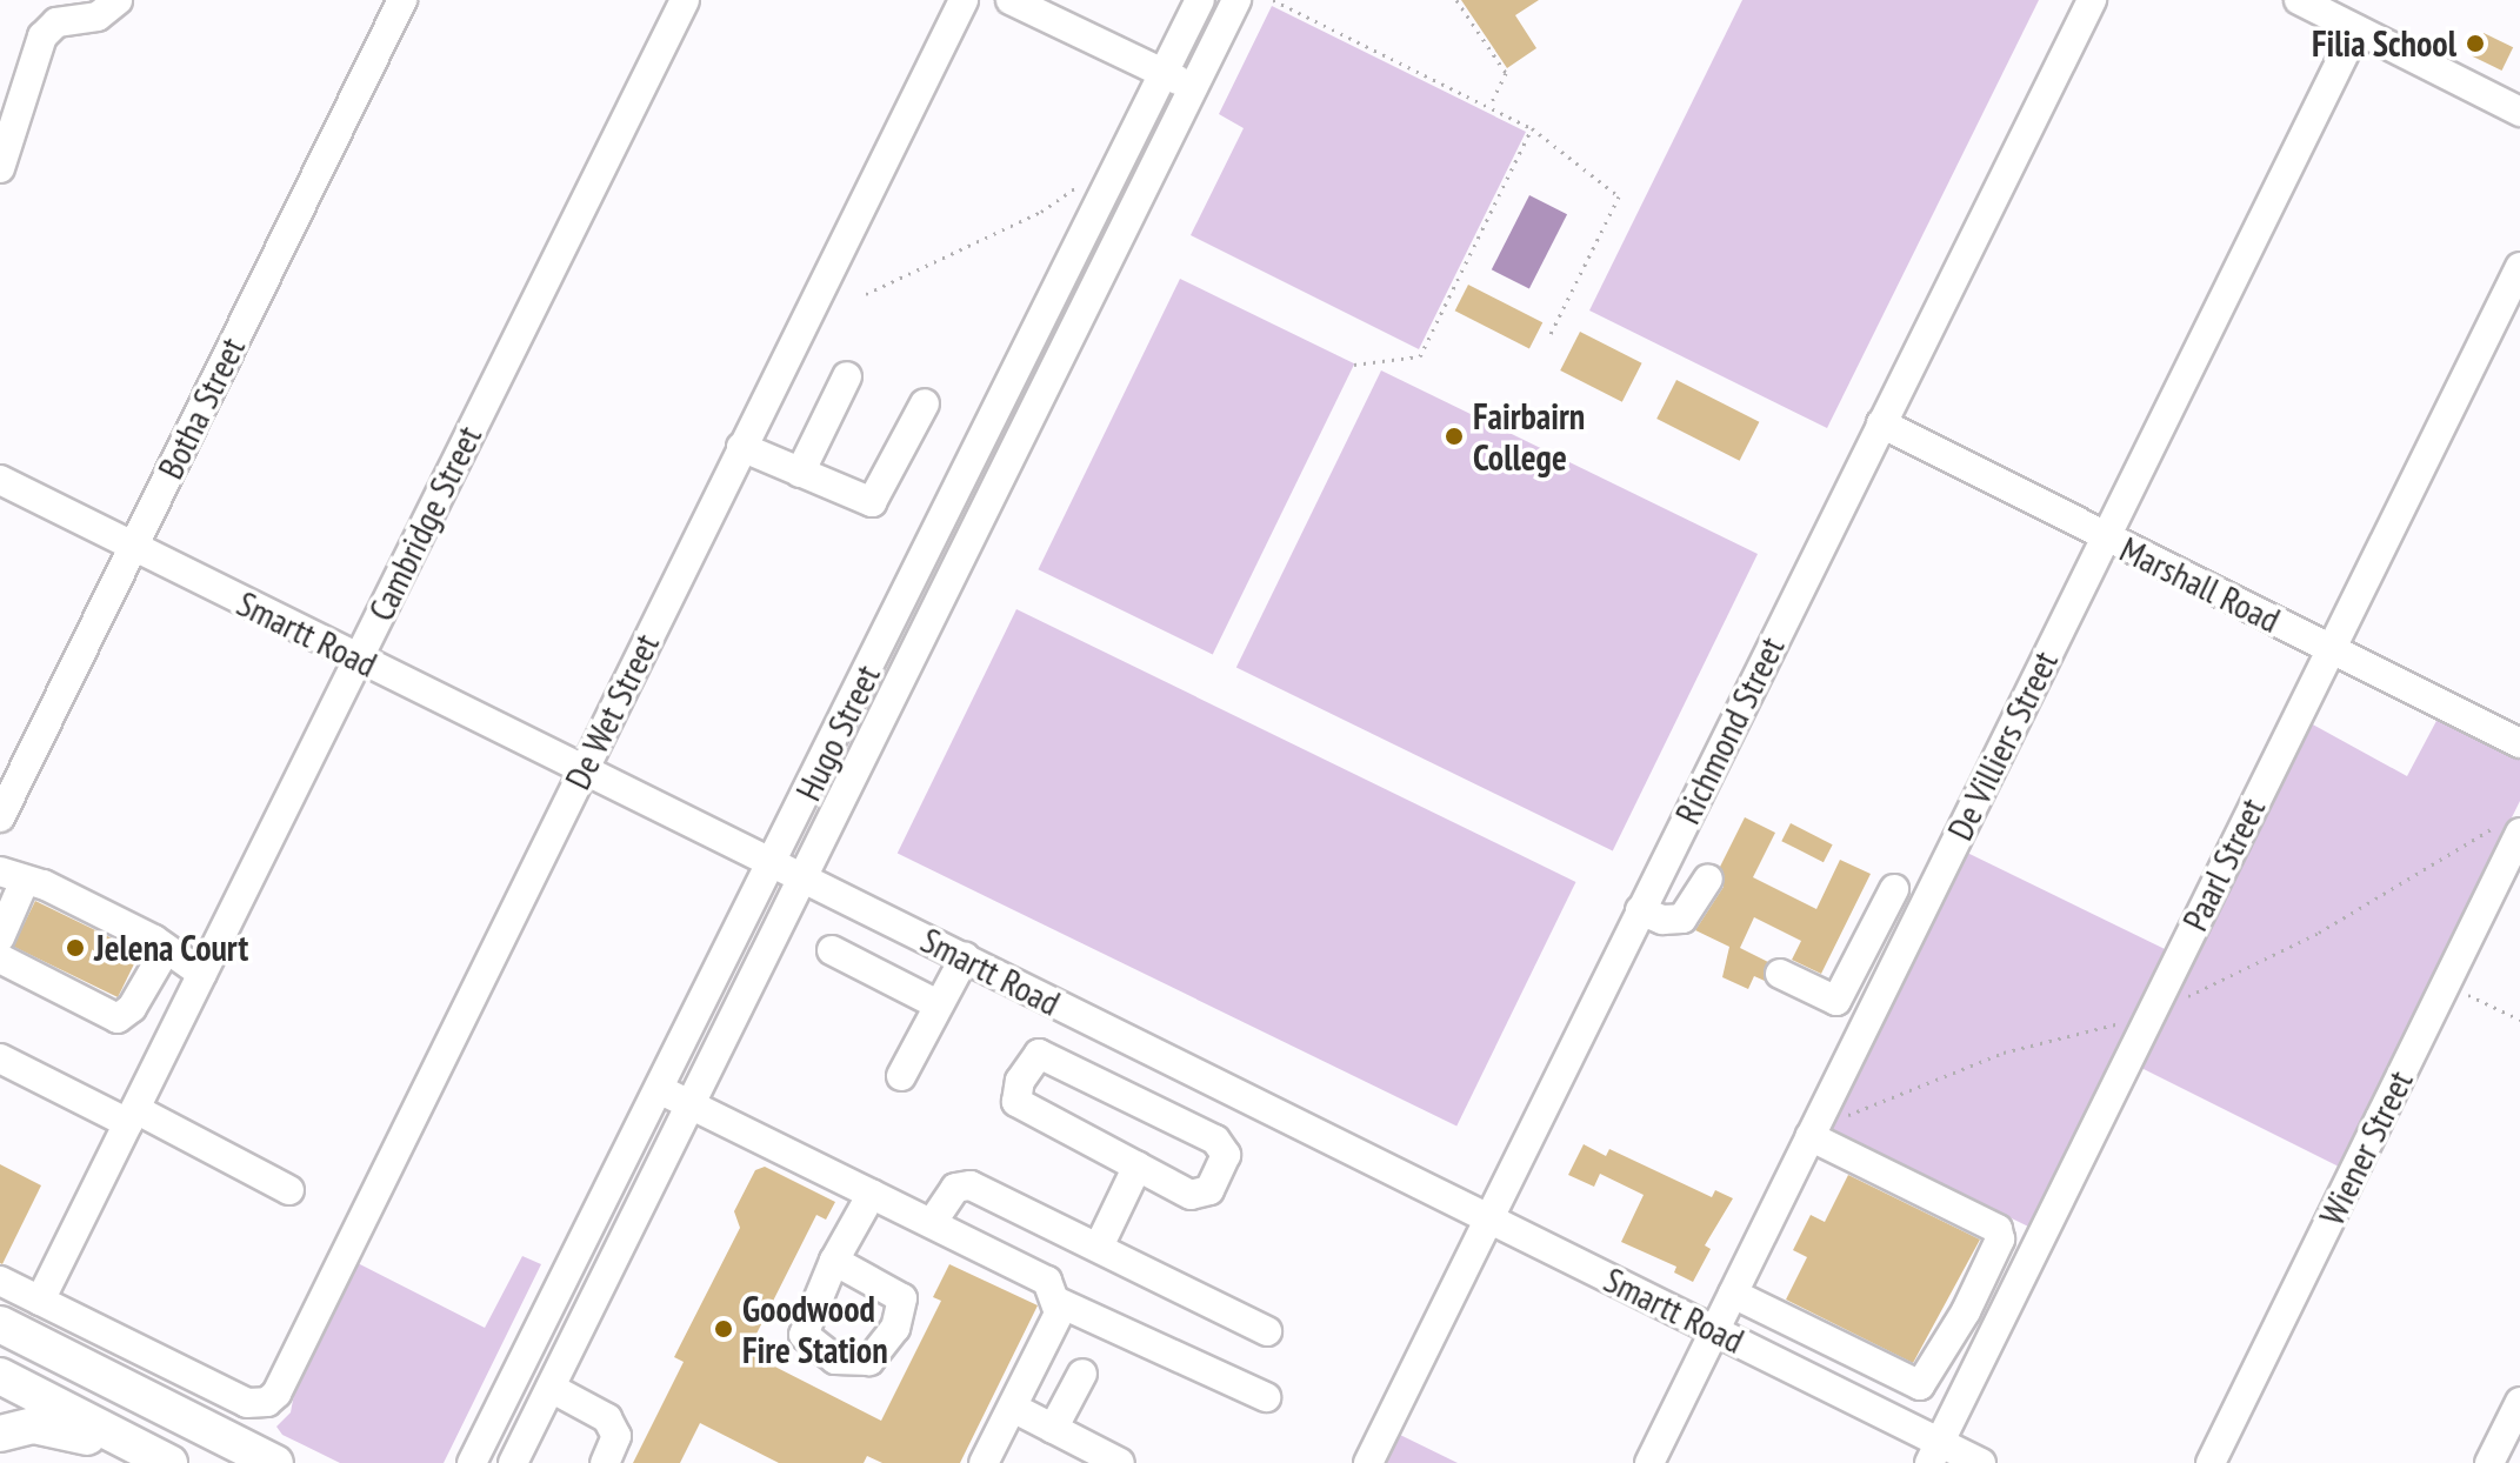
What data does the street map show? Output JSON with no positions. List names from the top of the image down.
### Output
{
  "streets": {
    "street": [
      "Botha Street",
      "Cambridge Street",
      "Marshall Road",
      "Smartt Road",
      "De Wet Street",
      "Richmond Street",
      "Hugo Street",
      "De Villiers Street",
      "Paarl Street",
      "Wiener Street"
    ]
  },
  "crossings": [
    ["Botha Street", "Smartt Road"],
    ["Cambridge Street", "Smartt Road"],
    ["Cambridge Street", "De Wet Street"],
    ["Marshall Road", "Richmond Street"],
    ["Marshall Road", "De Villiers Street"],
    ["Marshall Road", "Paarl Street"],
    ["Smartt Road", "De Wet Street"],
    ["Smartt Road", "Richmond Street"],
    ["Smartt Road", "Hugo Street"],
    ["Smartt Road", "De Villiers Street"],
    ["Smartt Road", "Paarl Street"]
  ],
  "places": [
    "Filia School",
    "Fairbairn College",
    "Jelena Court",
    "Goodwood Fire Station"
  ]
}
